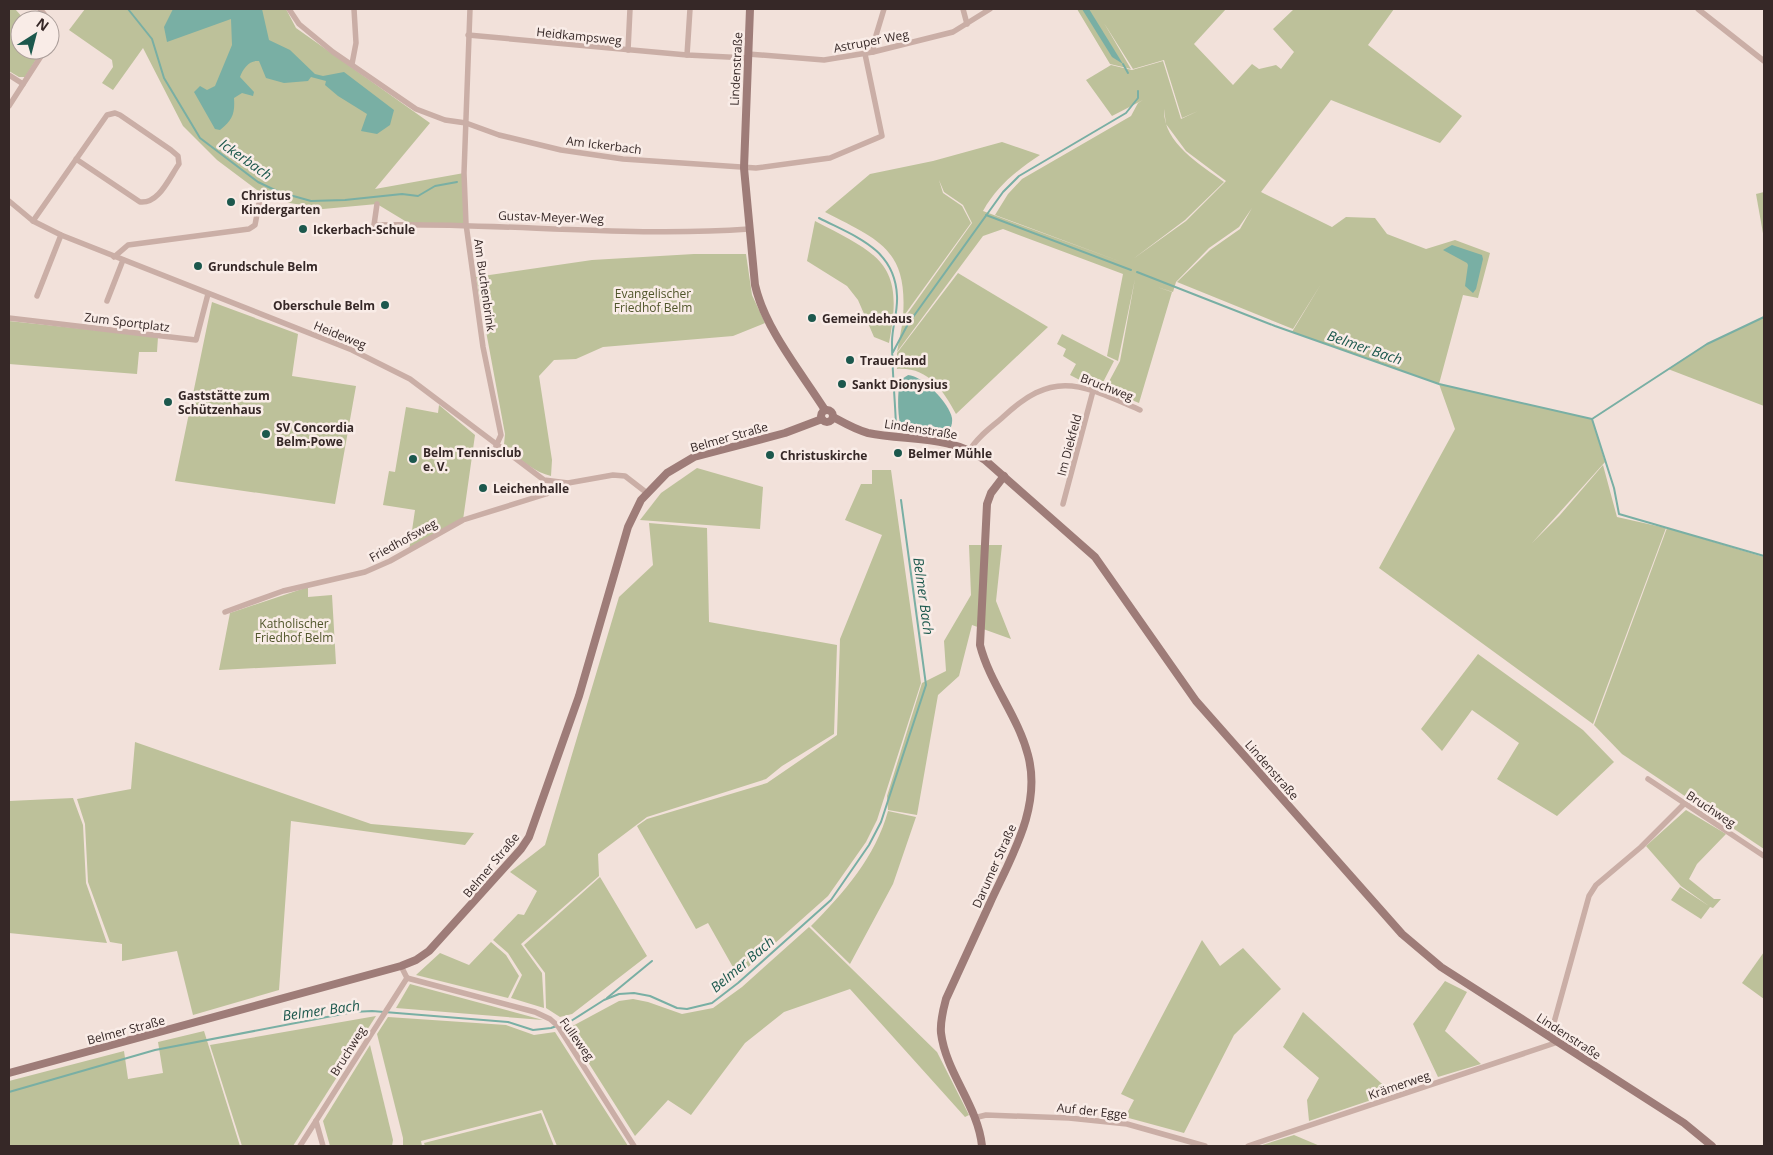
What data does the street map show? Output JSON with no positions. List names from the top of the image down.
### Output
{
  "streets": {
    "street": [
      "Heidkampsweg",
      "Astruper Weg",
      "Lindenstraße",
      "Am Ickerbach",
      "Gustav-Meyer-Weg",
      "Am Buchenbrink",
      "Zum Sportplatz",
      "Heideweg",
      "Bruchweg",
      "Belmer Straße",
      "Im Diekfeld",
      "Friedhofsweg",
      "Darumer Straße",
      "Fulleweg",
      "Krämerweg",
      "Auf der Egge"
    ]
  },
  "crossings": [
    ["Heidkampsweg", "Astruper Weg"],
    ["Heidkampsweg", "Lindenstraße"],
    ["Heidkampsweg", "Am Buchenbrink"],
    ["Astruper Weg", "Lindenstraße"],
    ["Astruper Weg", "Am Ickerbach"],
    ["Lindenstraße", "Am Ickerbach"],
    ["Lindenstraße", "Gustav-Meyer-Weg"],
    ["Lindenstraße", "Bruchweg"],
    ["Lindenstraße", "Belmer Straße"],
    ["Lindenstraße", "Darumer Straße"],
    ["Lindenstraße", "Krämerweg"],
    ["Am Ickerbach", "Am Buchenbrink"],
    ["Gustav-Meyer-Weg", "Am Buchenbrink"],
    ["Am Buchenbrink", "Heideweg"],
    ["Zum Sportplatz", "Heideweg"],
    ["Heideweg", "Belmer Straße"],
    ["Heideweg", "Friedhofsweg"],
    ["Bruchweg", "Im Diekfeld"],
    ["Bruchweg", "Fulleweg"],
    ["Darumer Straße", "Auf der Egge"]
  ],
  "water": ["Ickerbach", "Belmer Bach"],
  "parks": ["Evangelischer Friedhof Belm", "Katholischer Friedhof Belm"],
  "places": [
    "Christus Kindergarten",
    "Ickerbach-Schule",
    "Grundschule Belm",
    "Oberschule Belm",
    "Gemeindehaus",
    "Trauerland",
    "Sankt Dionysius",
    "Gaststätte zum Schützenhaus",
    "SV Concordia Belm-Powe",
    "Belmer Mühle",
    "Christuskirche",
    "Belm Tennisclub e. V.",
    "Leichenhalle"
  ],
  "north": "top right"
}
